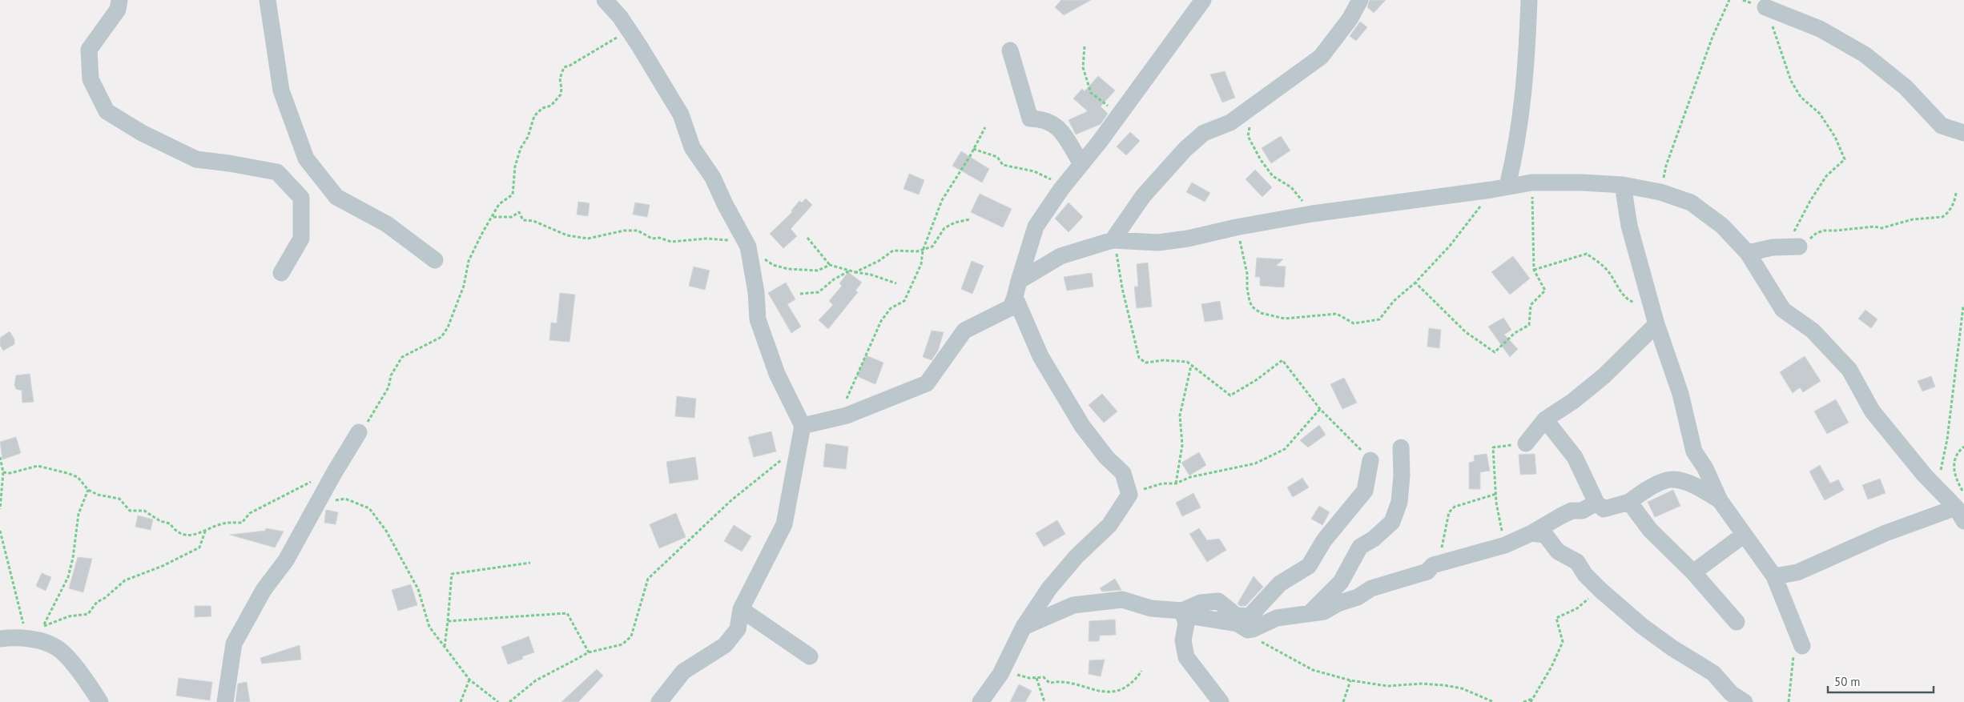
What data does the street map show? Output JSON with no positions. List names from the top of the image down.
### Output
{
  "scale_bar": "50 m"
}
